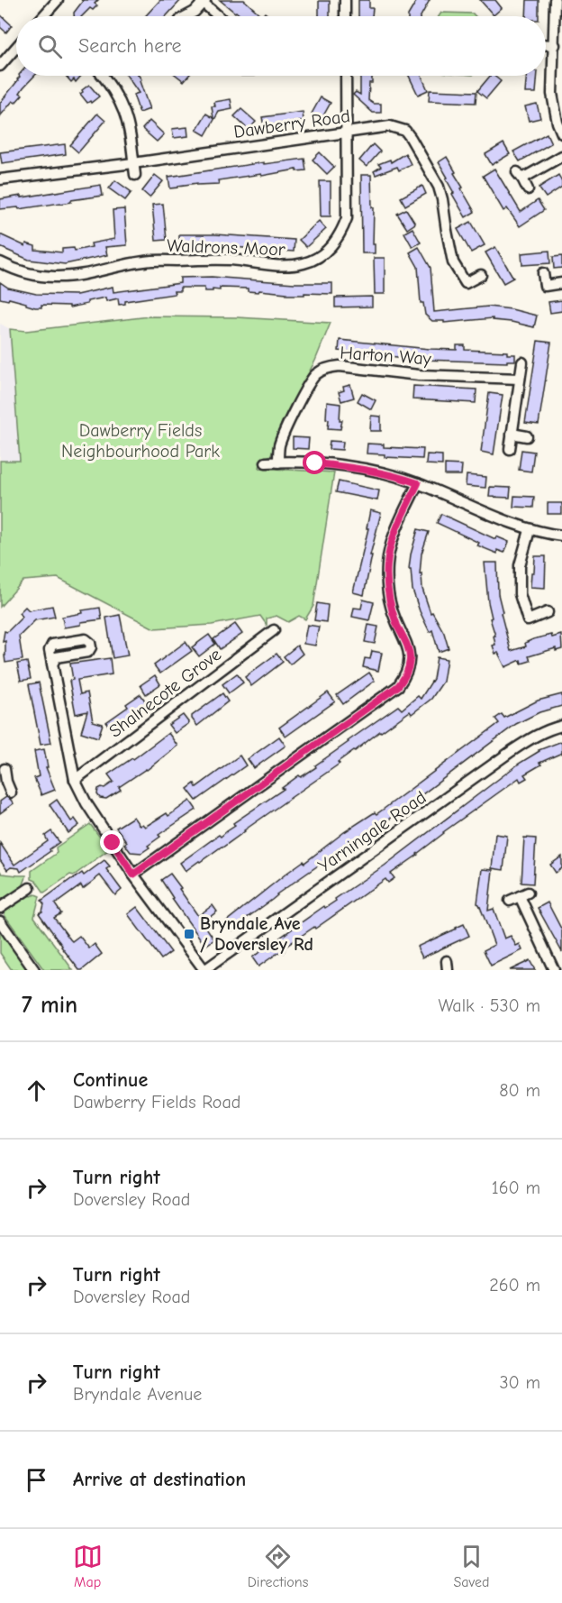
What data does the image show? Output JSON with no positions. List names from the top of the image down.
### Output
{
  "streets": {
    "street": [
      "Dawberry Road",
      "Waldrons Moor",
      "Harton Way",
      "Shalnecote Grove",
      "Yarningale Road"
    ]
  },
  "crossings": [
    ["Dawberry Road", "Waldrons Moor"]
  ],
  "parks": ["Dawberry Fields Neighbourhood Park"],
  "places": {
    "transit": ["Bryndale Ave / Doversley Rd"]
  },
  "page": {
    "search": "Search here",
    "heading": ["7 min", "Walk · 530 m"],
    "list": [
      ["Continue", "Dawberry Fields Road", "80 m"],
      ["Turn right", "Doversley Road", "160 m"],
      ["Turn right", "Doversley Road", "260 m"],
      ["Turn right", "Bryndale Avenue", "30 m"],
      "Arrive at destination"
    ],
    "nav": ["Map", "Directions", "Saved"]
  }
}
